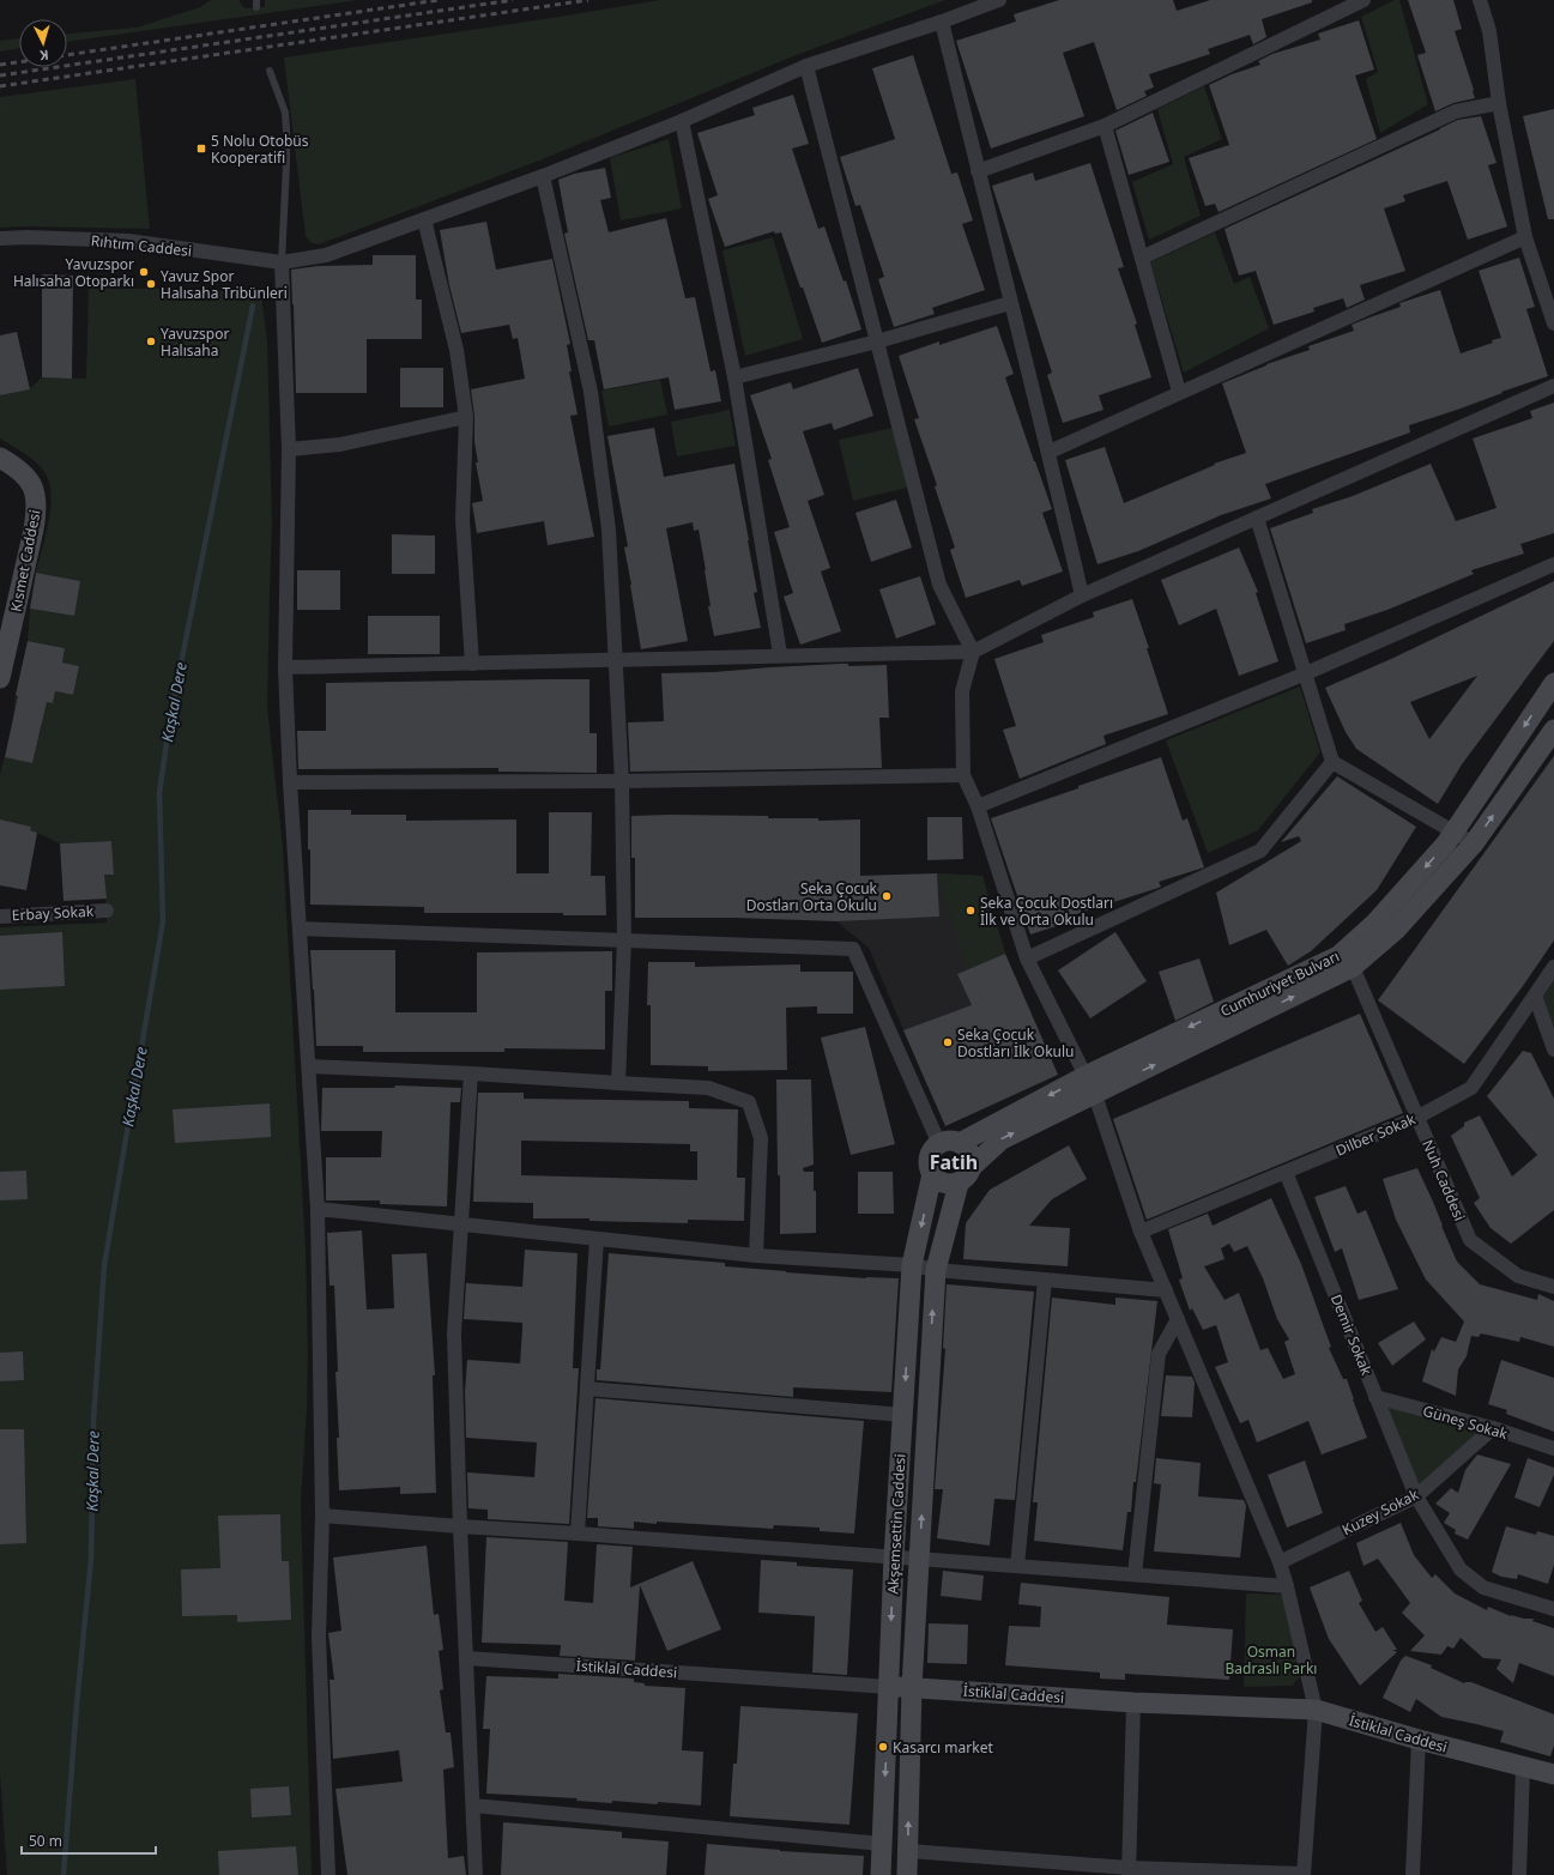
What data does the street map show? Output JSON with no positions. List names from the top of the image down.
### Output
{
  "streets": {
    "main road": [
      "Kısmet Caddesi",
      "Cumhuriyet Bulvarı",
      "Akşemsettin Caddesi",
      "İstiklal Caddesi"
    ],
    "street": [
      "Rıhtım Caddesi",
      "Erbay Sokak",
      "Dilber Sokak",
      "Nuh Caddesi",
      "Demir Sokak",
      "Güneş Sokak",
      "Kuzey Sokak"
    ]
  },
  "crossings": [
    ["Cumhuriyet Bulvarı", "Nuh Caddesi"],
    ["Cumhuriyet Bulvarı", "Akşemsettin Caddesi"],
    ["Dilber Sokak", "Nuh Caddesi"],
    ["Dilber Sokak", "Demir Sokak"],
    ["Demir Sokak", "Güneş Sokak"],
    ["Demir Sokak", "Kuzey Sokak"],
    ["Güneş Sokak", "Kuzey Sokak"],
    ["Akşemsettin Caddesi", "İstiklal Caddesi"]
  ],
  "districts": ["Fatih"],
  "water": ["Kaşkal Dere"],
  "parks": ["Osman Badraslı Parkı"],
  "places": {
    "transit": ["5 Nolu Otobüs Kooperatifi"],
    "other": [
      "Yavuzspor Halısaha Otoparkı",
      "Yavuz Spor Halısaha Tribünleri",
      "Yavuzspor Halısaha",
      "Seka Çocuk Dostları Orta Okulu",
      "Seka Çocuk Dostları İlk ve Orta Okulu",
      "Seka Çocuk Dostları İlk Okulu",
      "Kasarcı market"
    ]
  },
  "scale_bar": "50 m",
  "north": "bottom"
}
